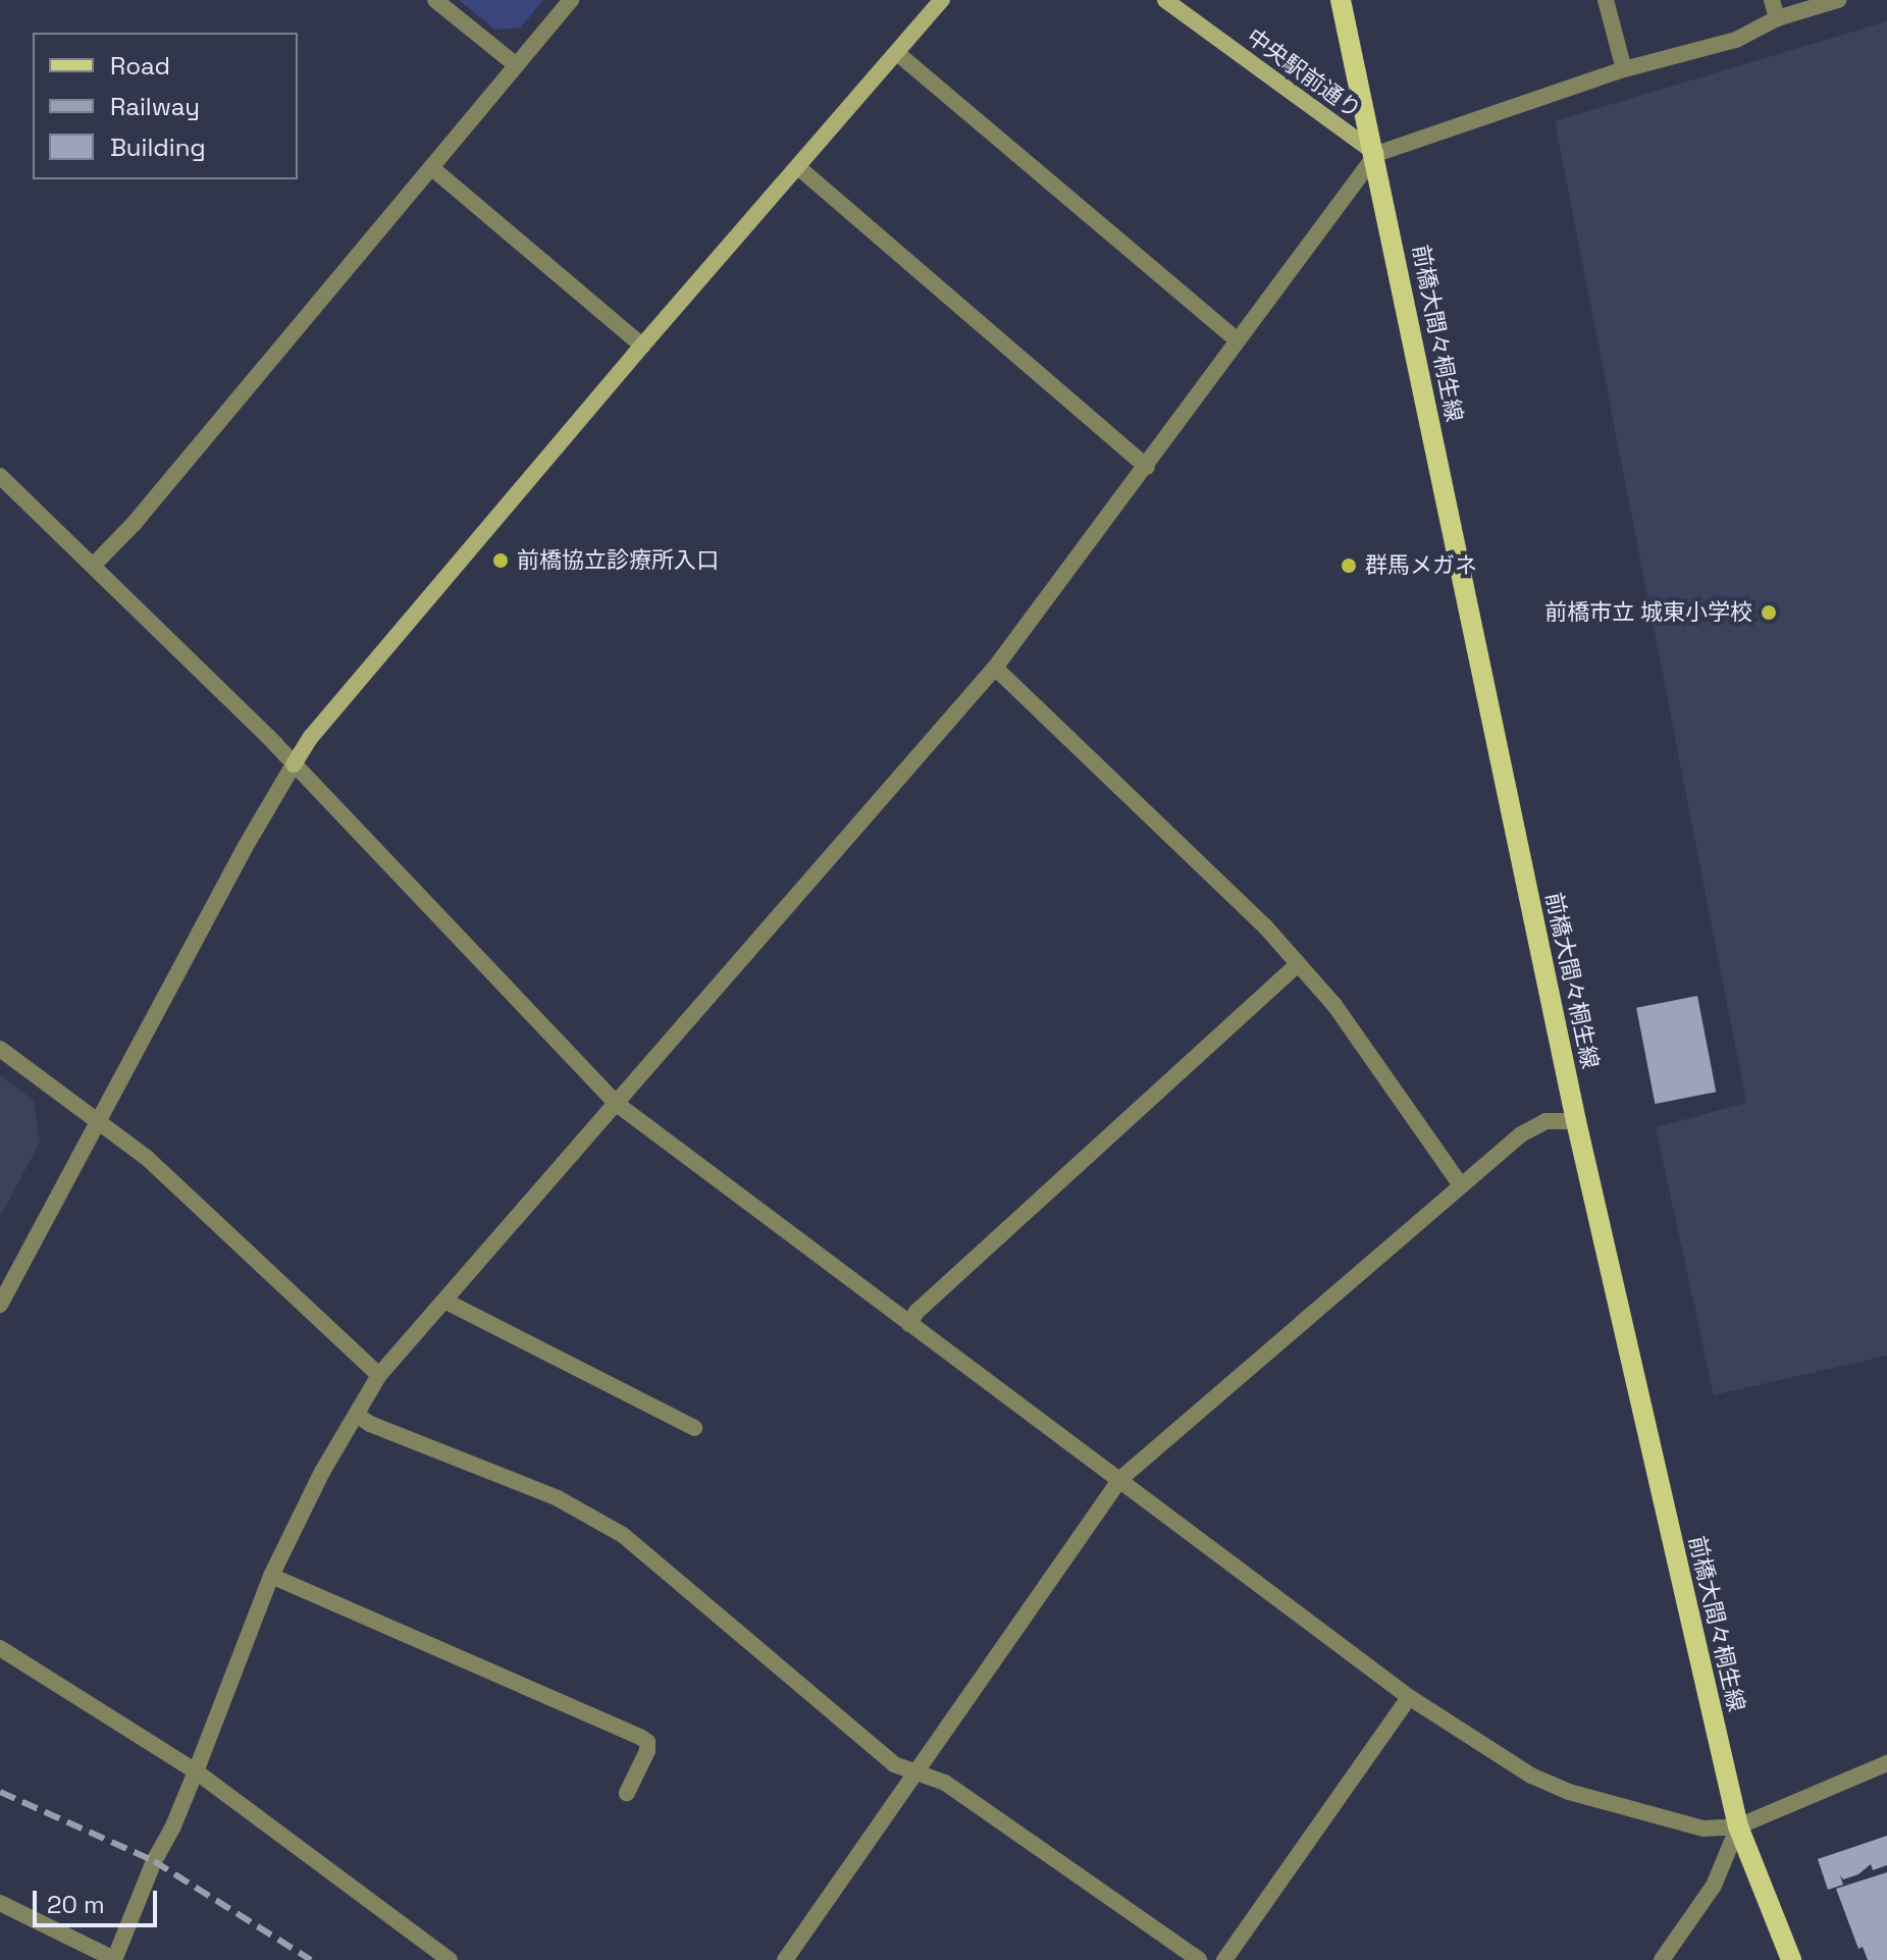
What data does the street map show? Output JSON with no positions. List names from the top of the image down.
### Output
{
  "streets": {
    "main road": ["前橋大間々桐生線"],
    "street": ["中央駅前通り"]
  },
  "crossings": [
    ["中央駅前通り", "前橋大間々桐生線"]
  ],
  "places": ["前橋協立診療所入口", "群馬メガネ", "前橋市立 城東小学校"],
  "legend": ["Road", "Railway", "Building"],
  "scale_bar": "20 m"
}
